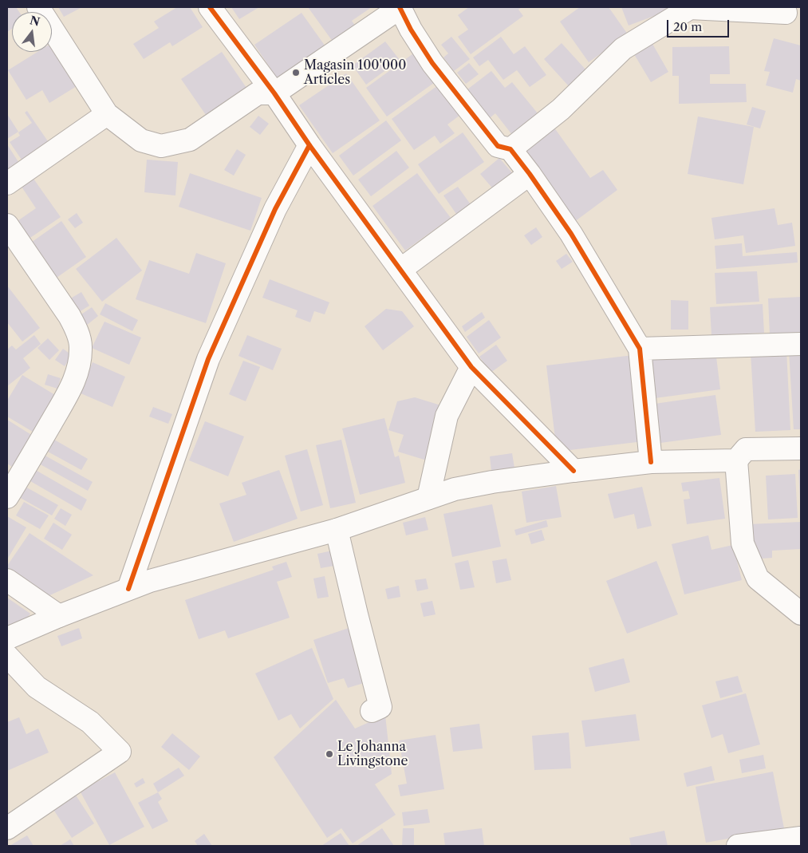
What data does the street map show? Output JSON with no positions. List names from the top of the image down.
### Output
{
  "places": ["Magasin 100'000 Articles", "Le Johanna Livingstone"],
  "scale_bar": "20 m",
  "north": "top"
}
